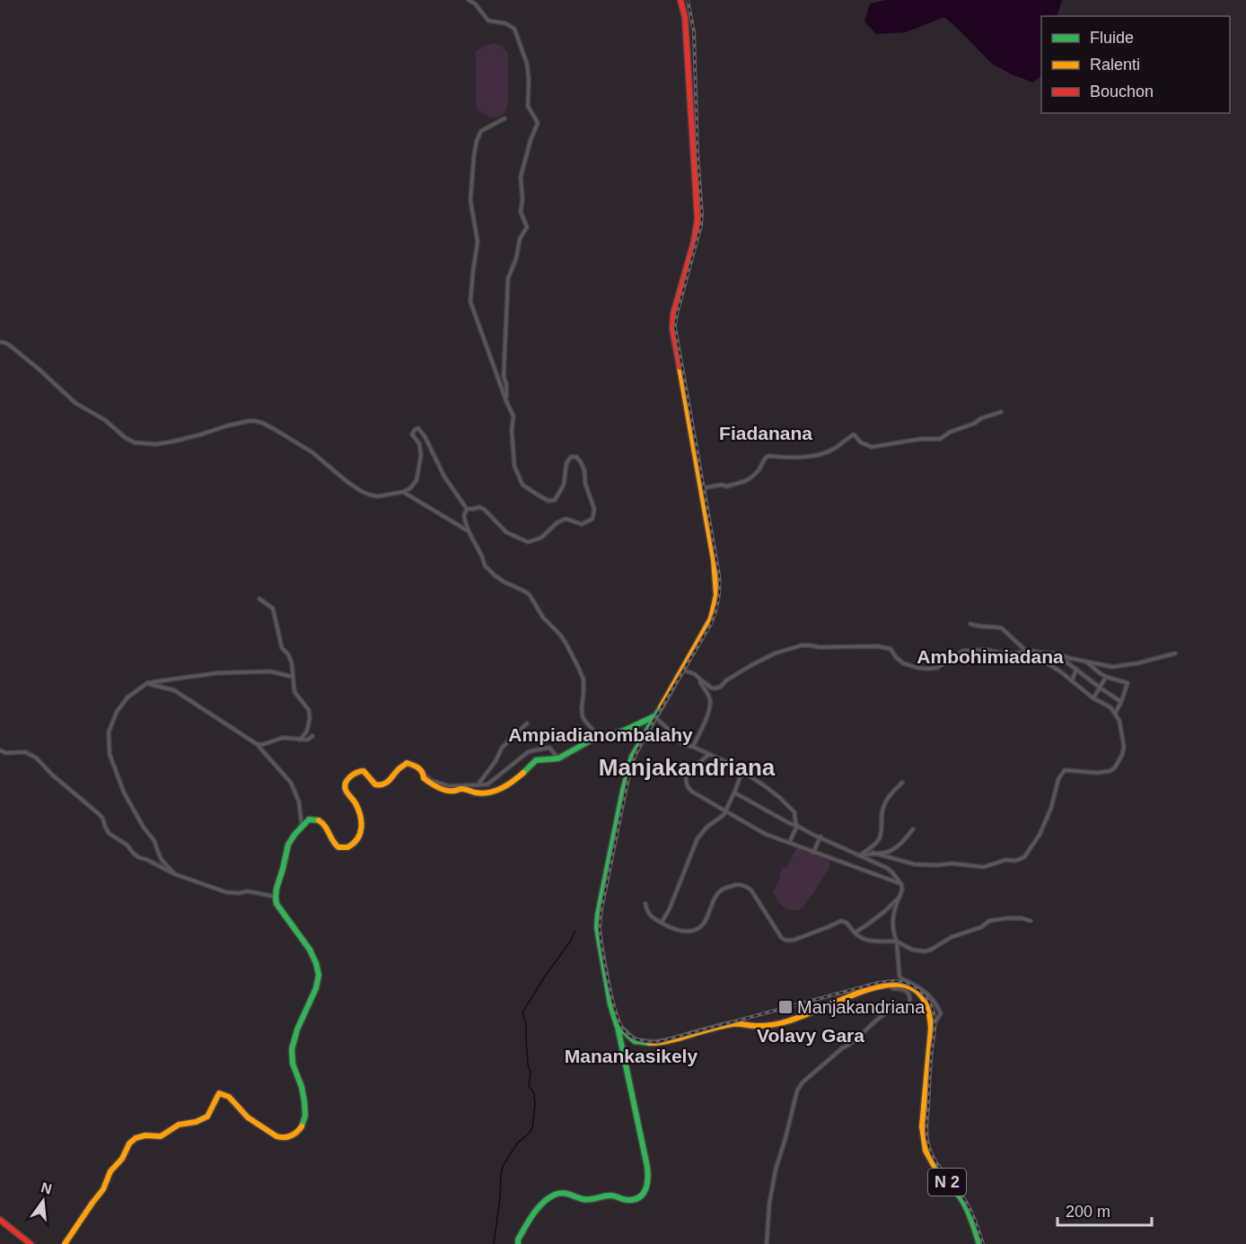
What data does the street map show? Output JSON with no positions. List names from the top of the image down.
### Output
{
  "streets": {
    "main road": ["N 2"]
  },
  "districts": [
    "Fiadanana",
    "Ambohimiadana",
    "Ampiadianombalahy",
    "Manjakandriana",
    "Volavy Gara",
    "Manankasikely"
  ],
  "places": {
    "transit": ["Manjakandriana"]
  },
  "legend": ["Fluide", "Ralenti", "Bouchon"],
  "scale_bar": "200 m",
  "north": "top"
}
